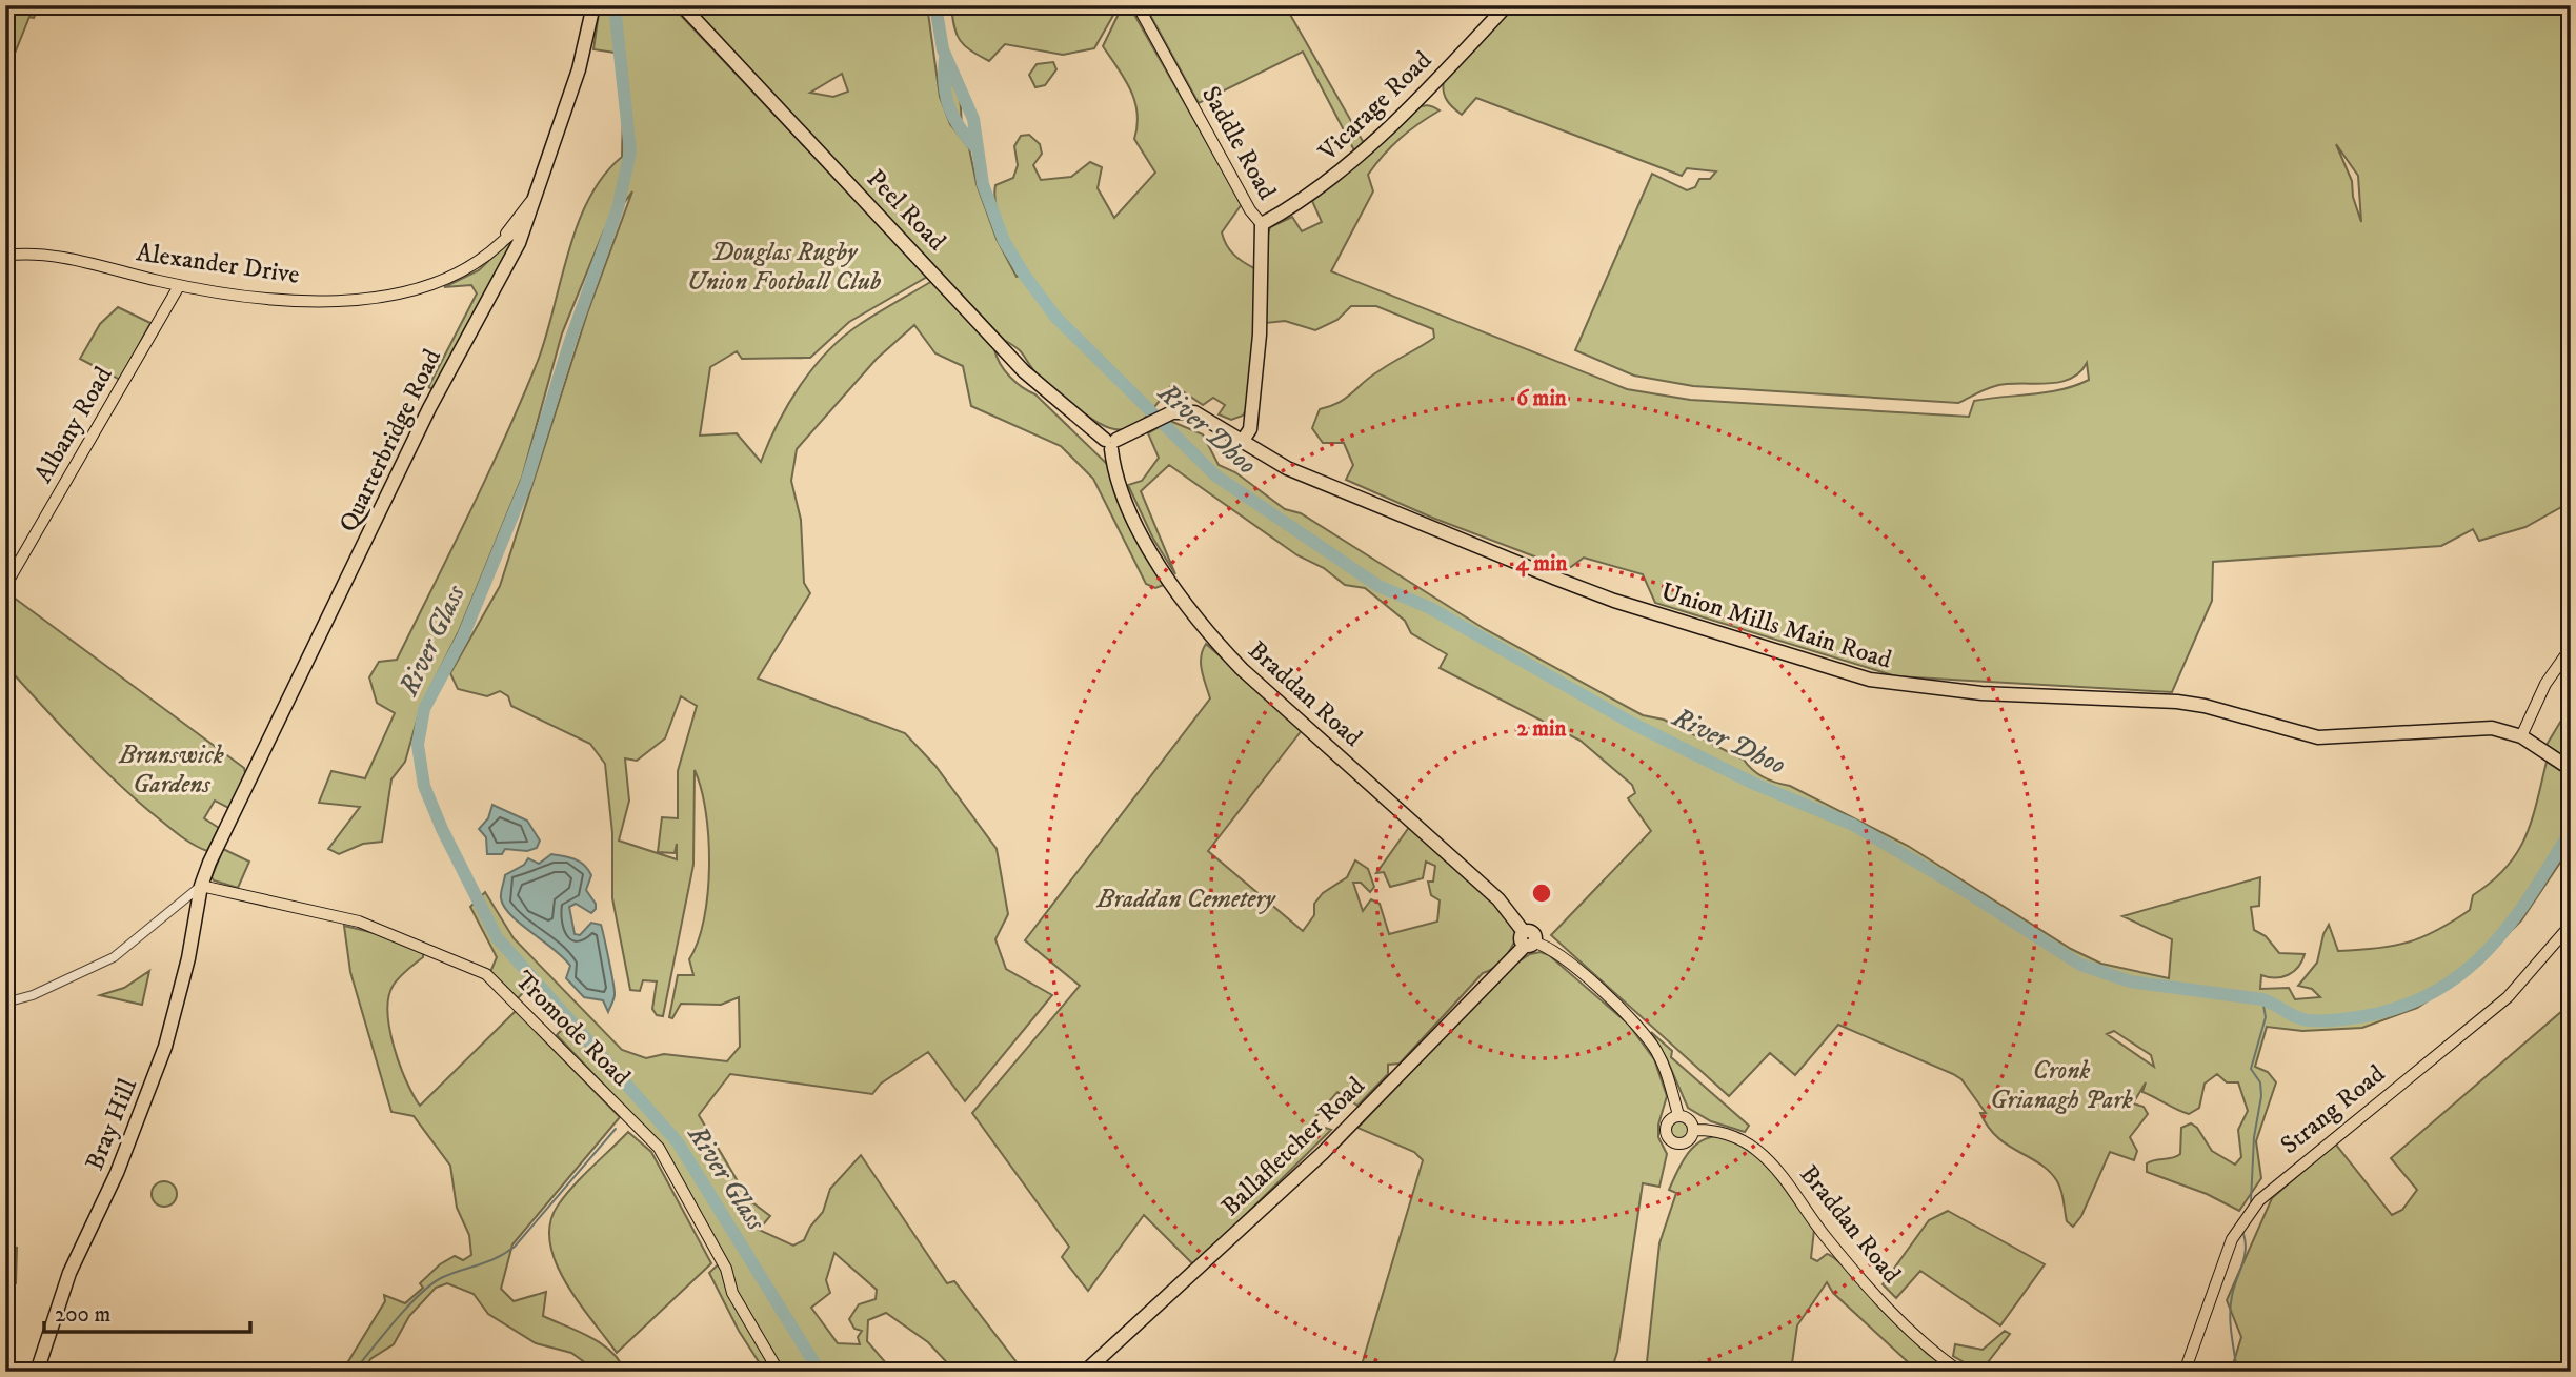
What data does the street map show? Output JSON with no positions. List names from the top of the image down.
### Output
{
  "streets": {
    "highway": [
      "Vicarage Road",
      "Saddle Road",
      "Peel Road",
      "Quarterbridge Road",
      "Union Mills Main Road",
      "Braddan Road",
      "Bray Hill",
      "Ballafletcher Road"
    ],
    "main road": [
      "Alexander Drive",
      "Albany Road",
      "Tromode Road",
      "Strang Road"
    ]
  },
  "crossings": [
    ["Vicarage Road", "Saddle Road"],
    ["Saddle Road", "Union Mills Main Road"],
    ["Peel Road", "Union Mills Main Road"],
    ["Peel Road", "Braddan Road"],
    ["Alexander Drive", "Albany Road"],
    ["Alexander Drive", "Quarterbridge Road"],
    ["Quarterbridge Road", "Tromode Road"],
    ["Quarterbridge Road", "Bray Hill"],
    ["Union Mills Main Road", "Braddan Road"],
    ["Braddan Road", "Ballafletcher Road"],
    ["Tromode Road", "Bray Hill"]
  ],
  "water": ["River Dhoo", "River Glass"],
  "parks": [
    "Douglas Rugby Union Football Club",
    "Brunswick Gardens",
    "Braddan Cemetery",
    "Cronk Grianagh Park"
  ],
  "scale_bar": "200 m",
  "rings": ["6 min", "4 min", "2 min"]
}
